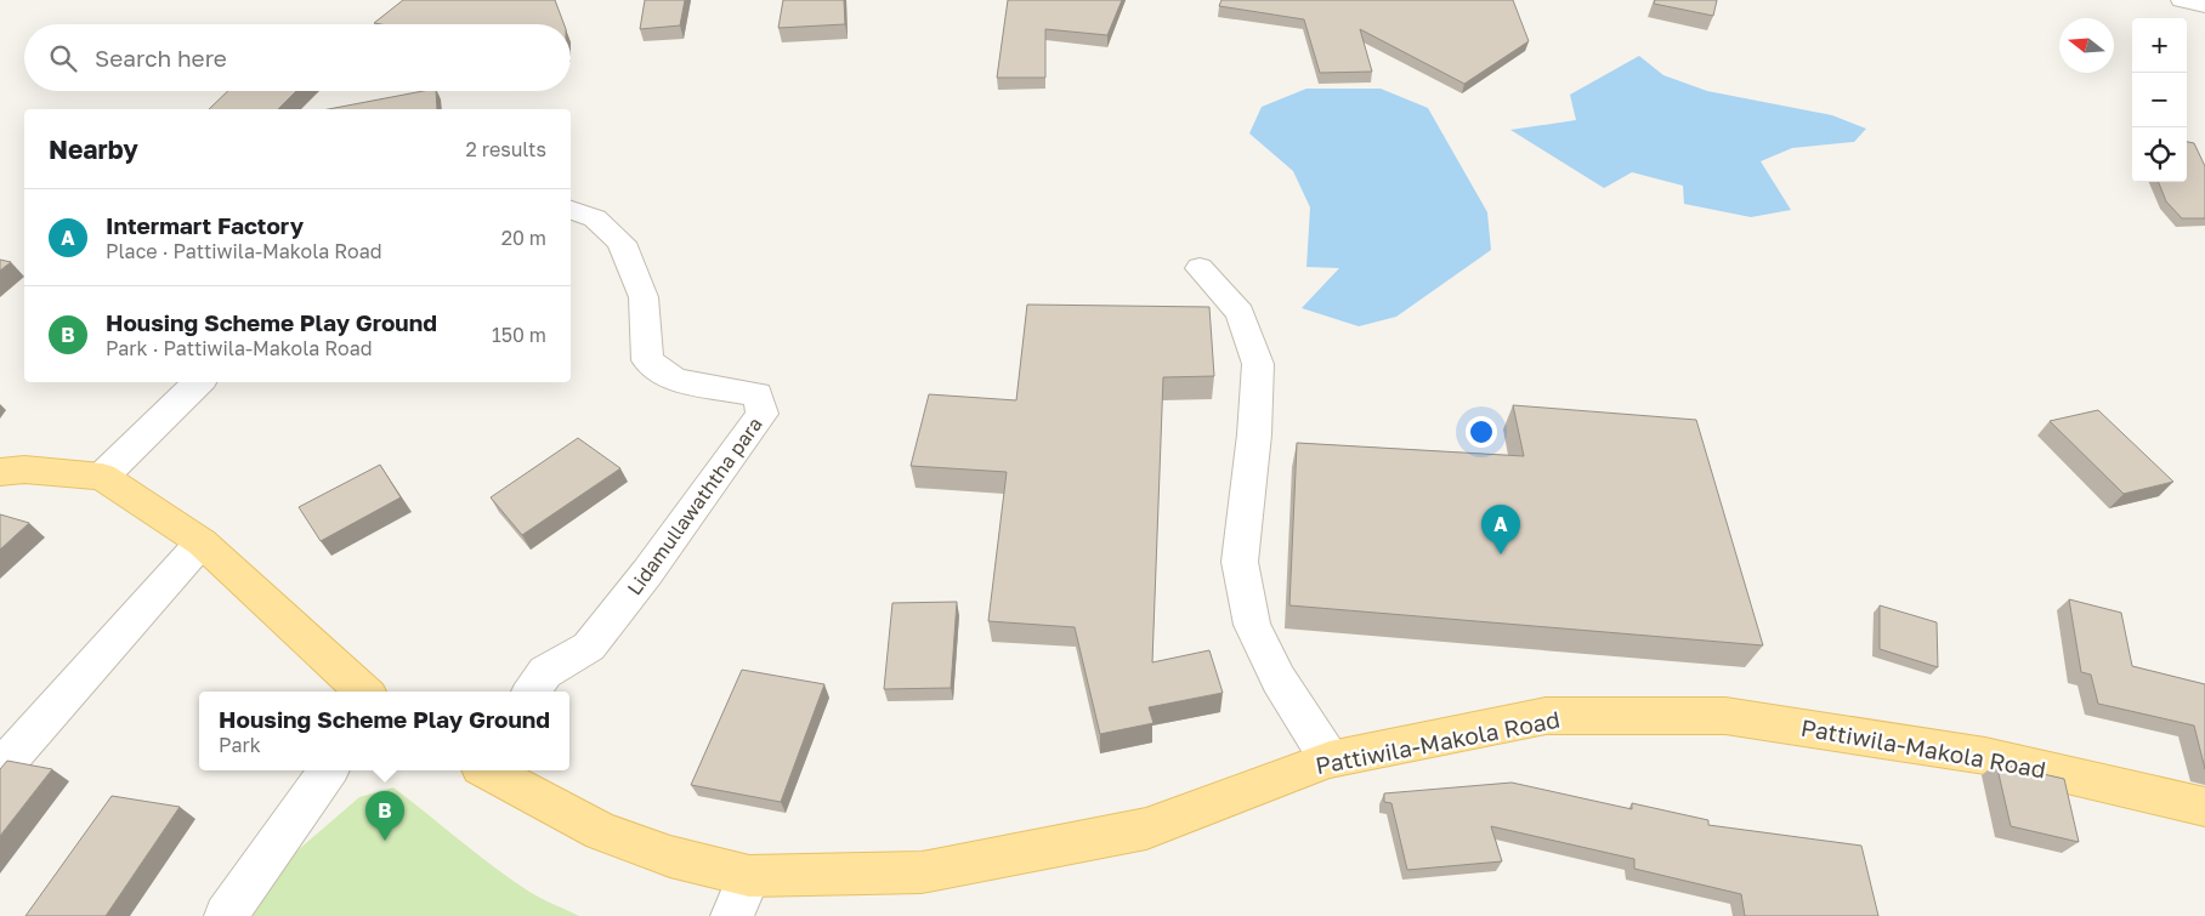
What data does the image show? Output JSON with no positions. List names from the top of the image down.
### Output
{
  "streets": {
    "main road": ["Pattiwila-Makola Road"],
    "street": ["Lidamullawaththa para"]
  },
  "north": "left",
  "page": {
    "map_buttons": ["+", "−"],
    "search": "Search here",
    "heading": ["Nearby", "2 results"],
    "list": [
      {
        "mark": "A",
        "name": "Intermart Factory",
        "note": "Place · Pattiwila-Makola Road",
        "value": "20 m"
      },
      {
        "mark": "B",
        "name": "Housing Scheme Play Ground",
        "note": "Park · Pattiwila-Makola Road",
        "value": "150 m"
      }
    ],
    "pins": ["A", "B"],
    "popup": ["Housing Scheme Play Ground", "Park"]
  }
}
